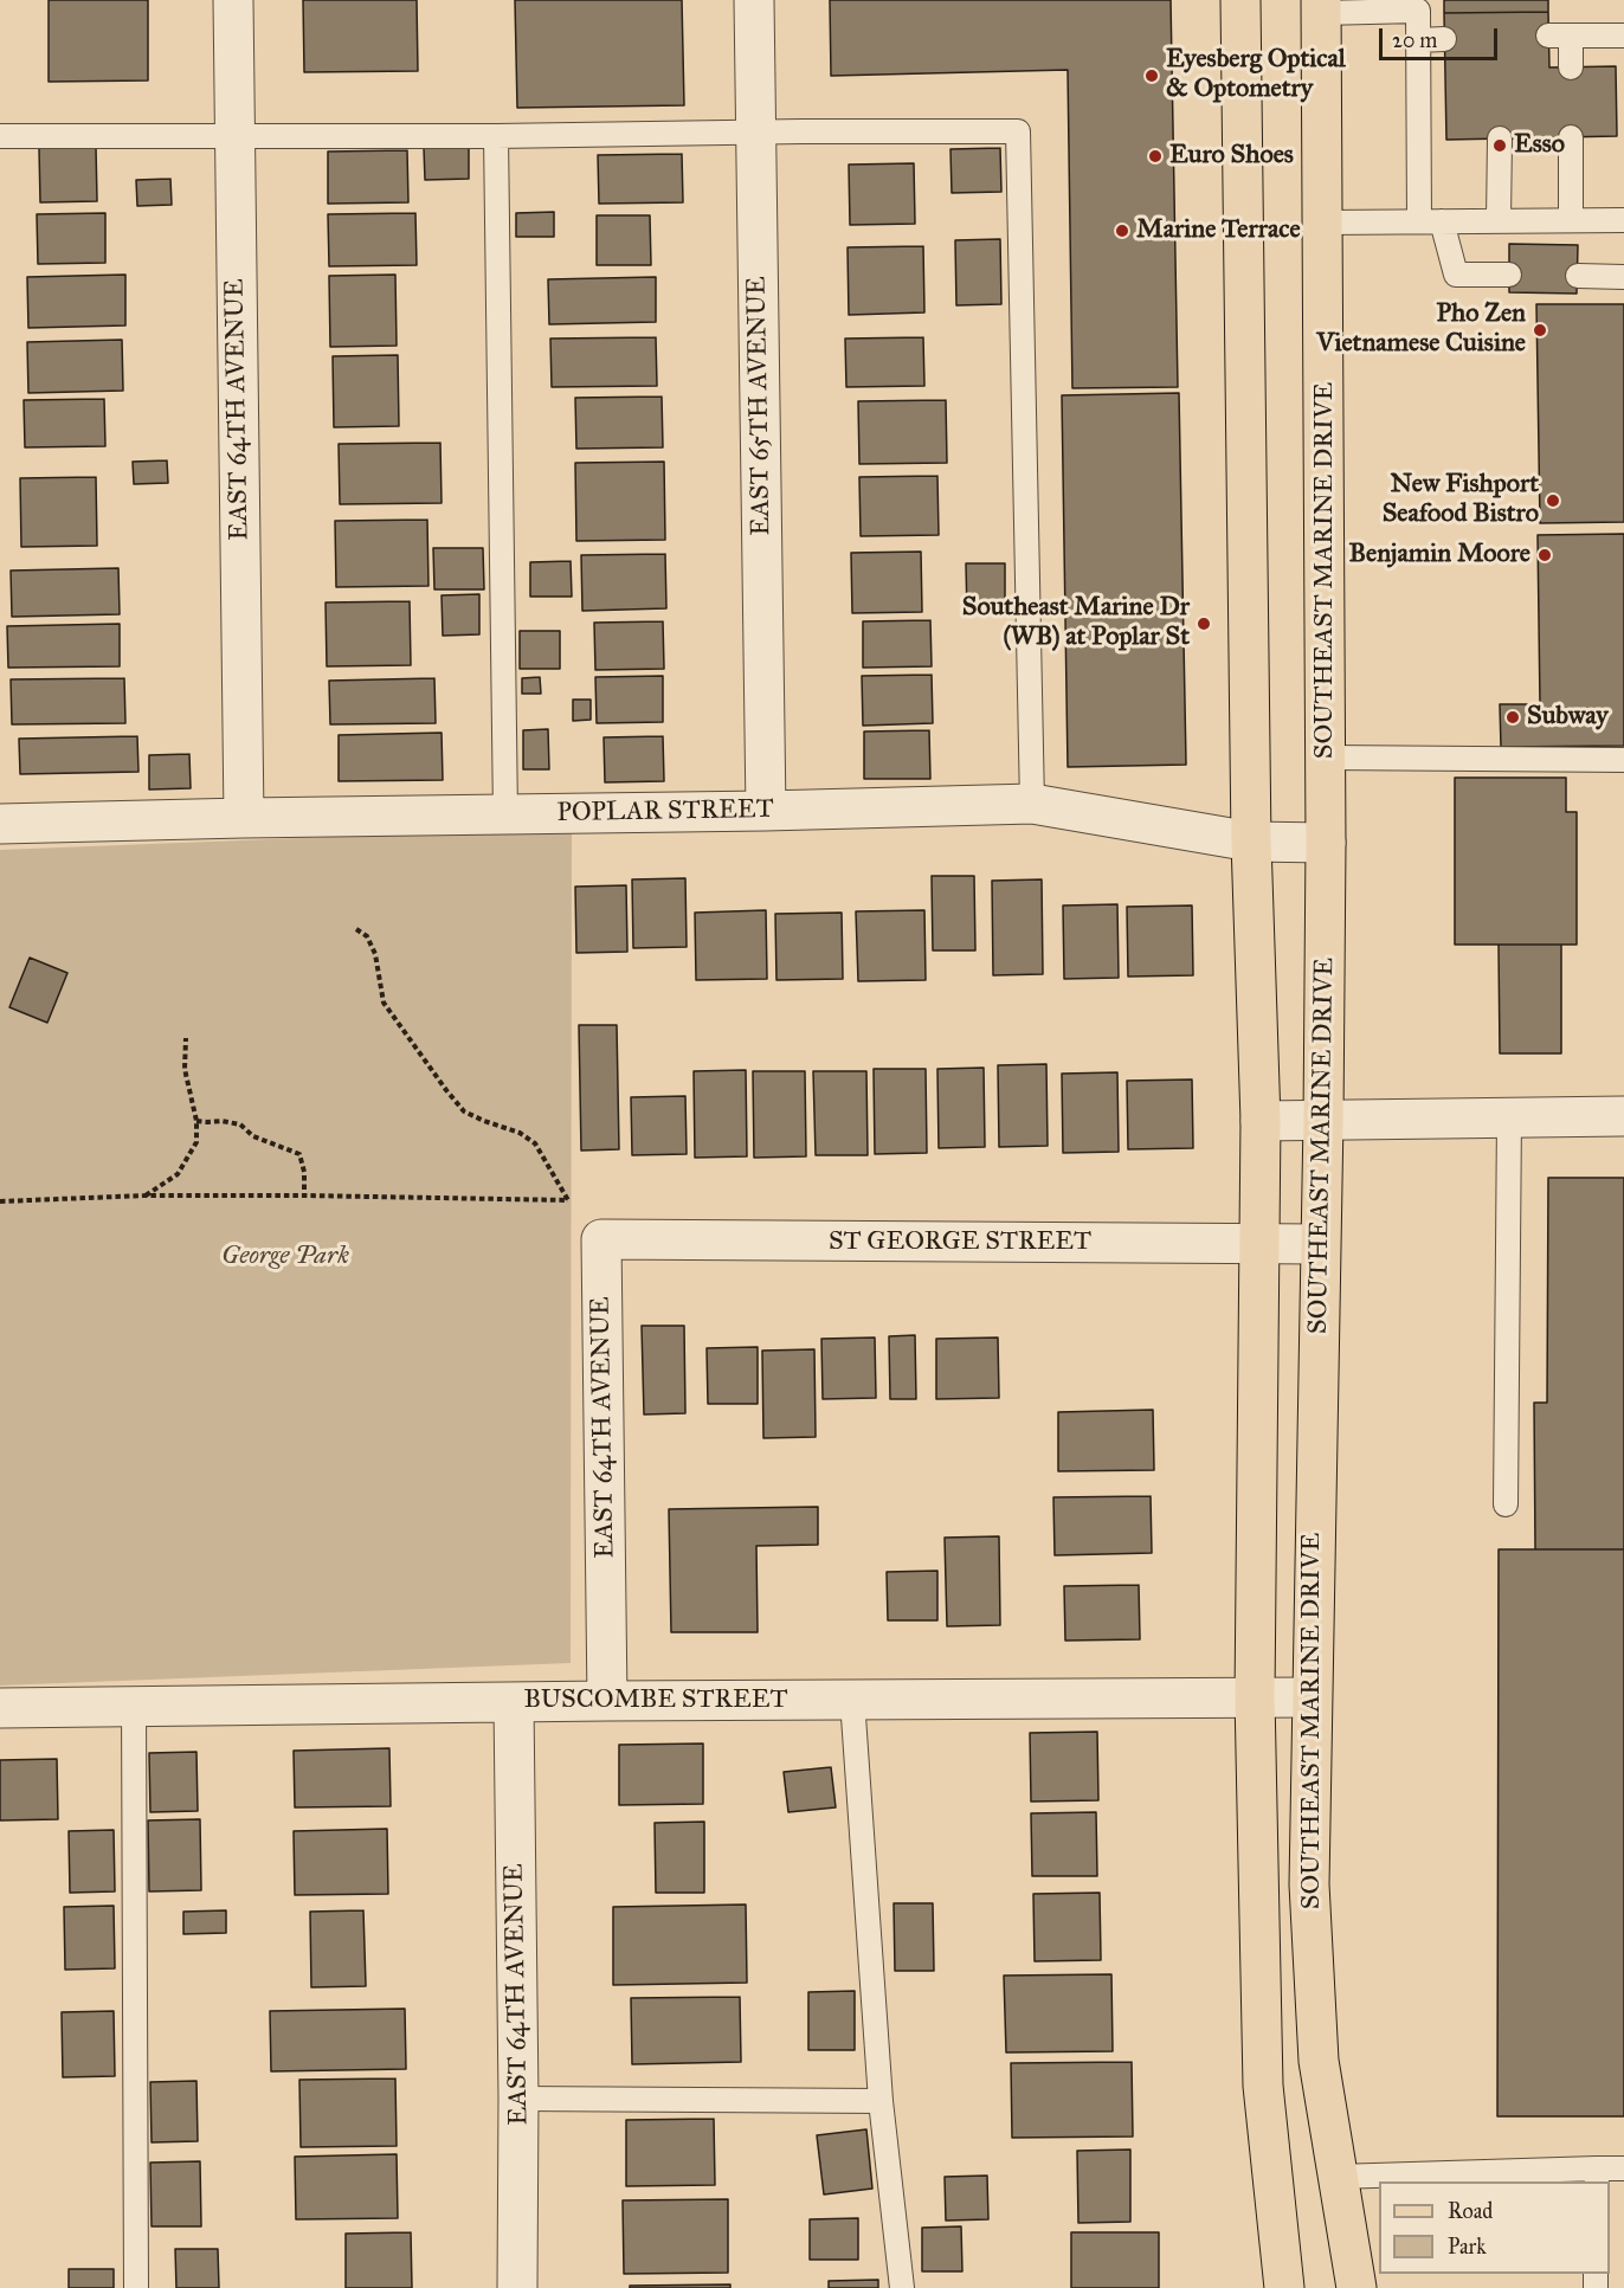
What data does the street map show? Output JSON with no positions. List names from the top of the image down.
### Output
{
  "streets": {
    "main road": ["SOUTHEAST MARINE DRIVE"],
    "street": [
      "EAST 65TH AVENUE",
      "EAST 64TH AVENUE",
      "POPLAR STREET",
      "ST GEORGE STREET",
      "BUSCOMBE STREET"
    ]
  },
  "crossings": [
    ["EAST 65TH AVENUE", "POPLAR STREET"],
    ["EAST 64TH AVENUE", "POPLAR STREET"],
    ["EAST 64TH AVENUE", "ST GEORGE STREET"],
    ["EAST 64TH AVENUE", "BUSCOMBE STREET"],
    ["SOUTHEAST MARINE DRIVE", "POPLAR STREET"],
    ["SOUTHEAST MARINE DRIVE", "ST GEORGE STREET"],
    ["SOUTHEAST MARINE DRIVE", "BUSCOMBE STREET"]
  ],
  "parks": ["George Park"],
  "places": [
    "Eyesberg Optical & Optometry",
    "Esso",
    "Euro Shoes",
    "Marine Terrace",
    "Pho Zen Vietnamese Cuisine",
    "New Fishport Seafood Bistro",
    "Benjamin Moore",
    "Southeast Marine Dr (WB) at Poplar St",
    "Subway"
  ],
  "legend": ["Road", "Park"],
  "scale_bar": "20 m"
}
